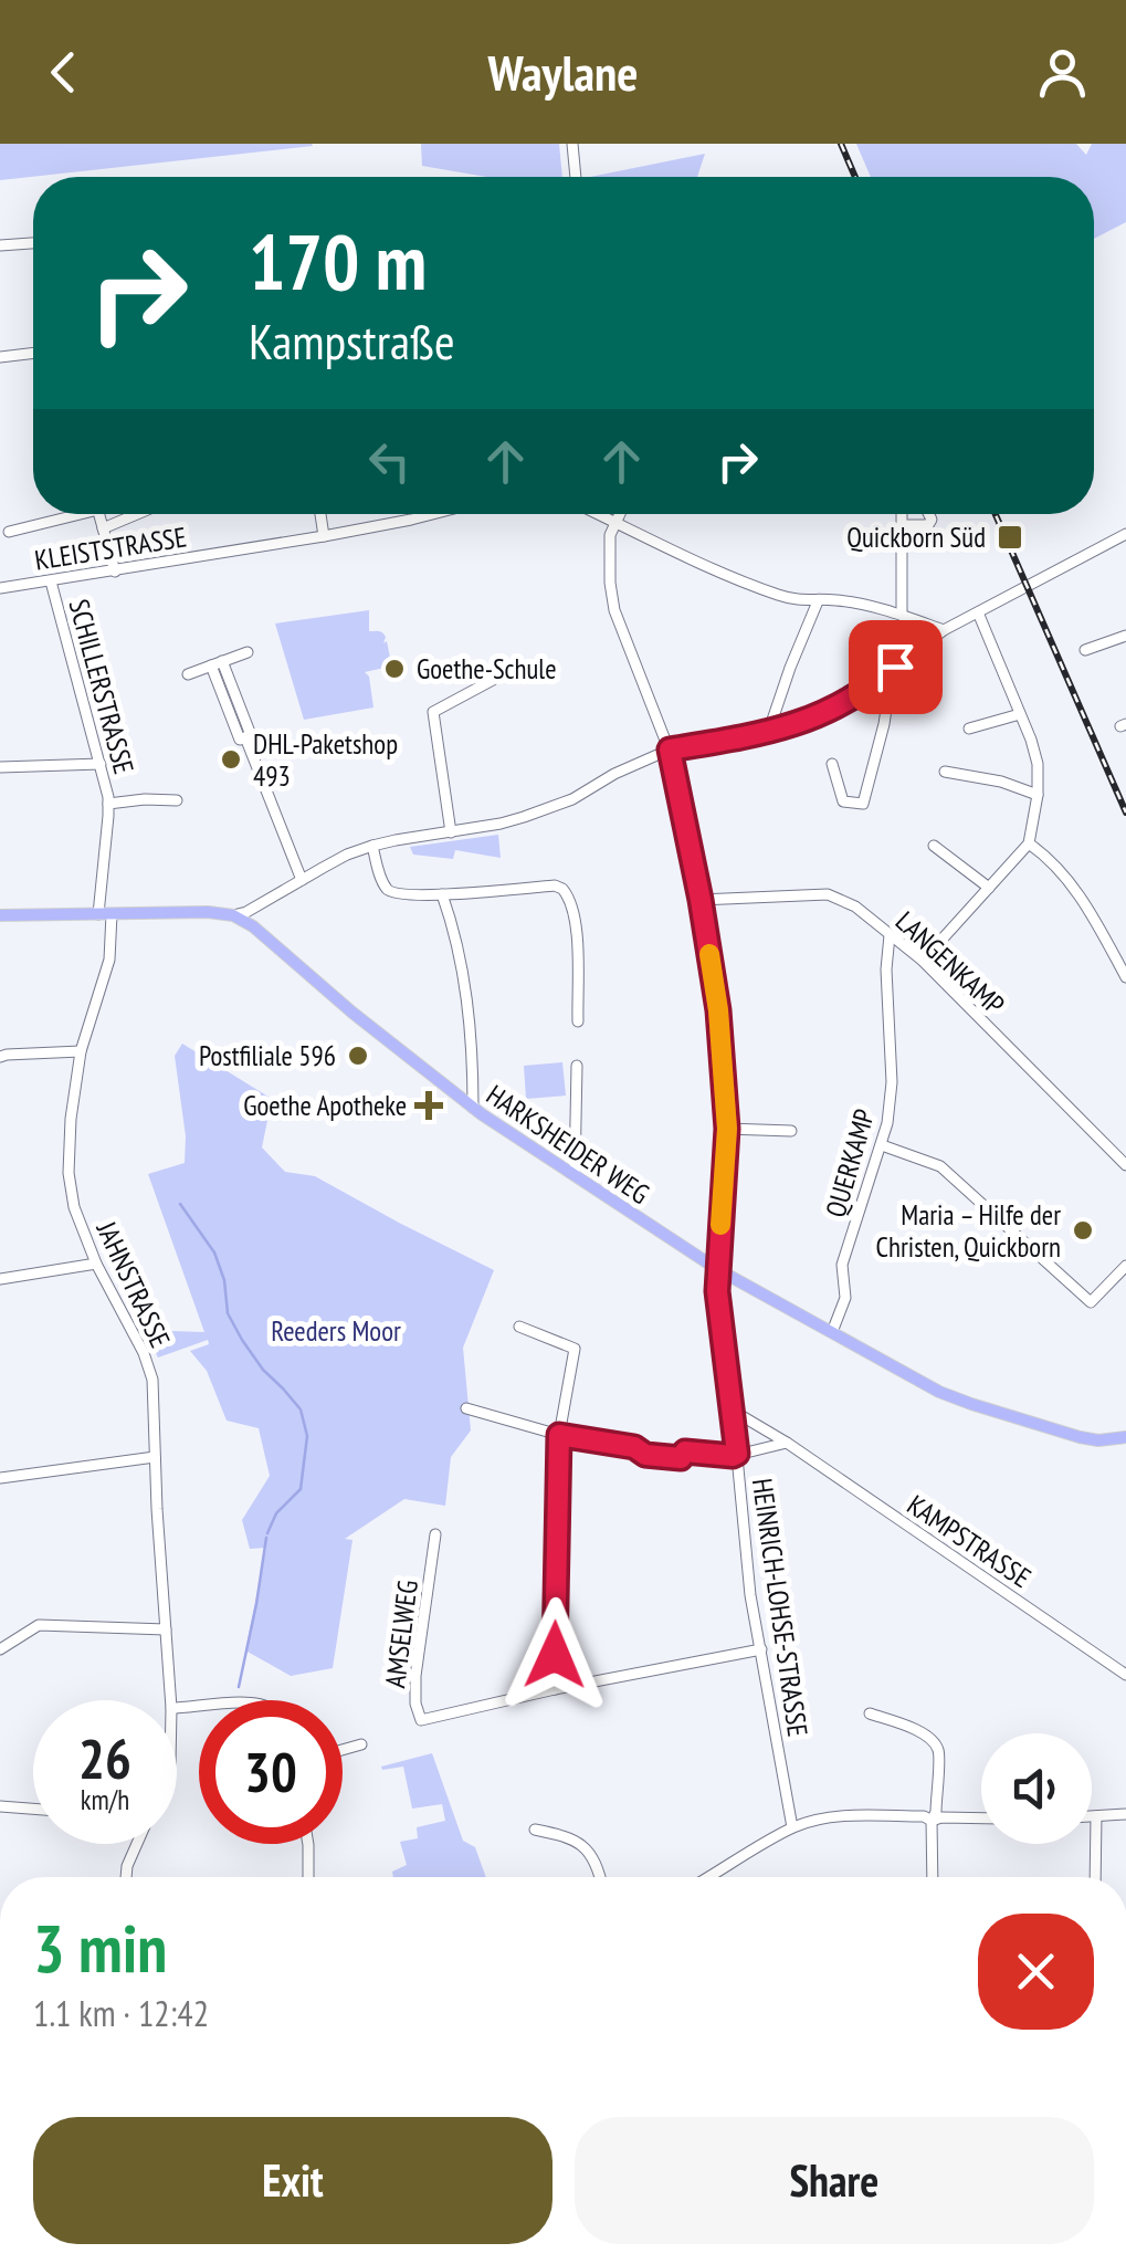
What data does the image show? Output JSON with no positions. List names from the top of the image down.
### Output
{
  "streets": {
    "main road": ["HARKSHEIDER WEG"],
    "street": [
      "KLEISTSTRASSE",
      "SCHILLERSTRASSE",
      "LANGENKAMP",
      "QUERKAMP",
      "JAHNSTRASSE",
      "KAMPSTRASSE",
      "HEINRICH-LOHSE-STRASSE",
      "AMSELWEG"
    ]
  },
  "crossings": [
    ["KLEISTSTRASSE", "SCHILLERSTRASSE"],
    ["SCHILLERSTRASSE", "JAHNSTRASSE"],
    ["LANGENKAMP", "QUERKAMP"],
    ["LANGENKAMP", "HEINRICH-LOHSE-STRASSE"],
    ["HARKSHEIDER WEG", "QUERKAMP"],
    ["HARKSHEIDER WEG", "HEINRICH-LOHSE-STRASSE"],
    ["KAMPSTRASSE", "HEINRICH-LOHSE-STRASSE"],
    ["HEINRICH-LOHSE-STRASSE", "AMSELWEG"]
  ],
  "parks": ["Reeders Moor"],
  "places": {
    "transit": ["Quickborn Süd"],
    "other": [
      "Goethe-Schule",
      "DHL-Paketshop 493",
      "Postfiliale 596",
      "Maria – Hilfe der Christen, Quickborn"
    ],
    "health": ["Goethe Apotheke"]
  },
  "page": {
    "header": "Waylane",
    "turn": ["170 m", "Kampstraße"],
    "speed": "26 km/h",
    "limit": "30",
    "heading": ["3 min", "1.1 km · 12:42"],
    "buttons": ["Exit", "Share"]
  }
}
